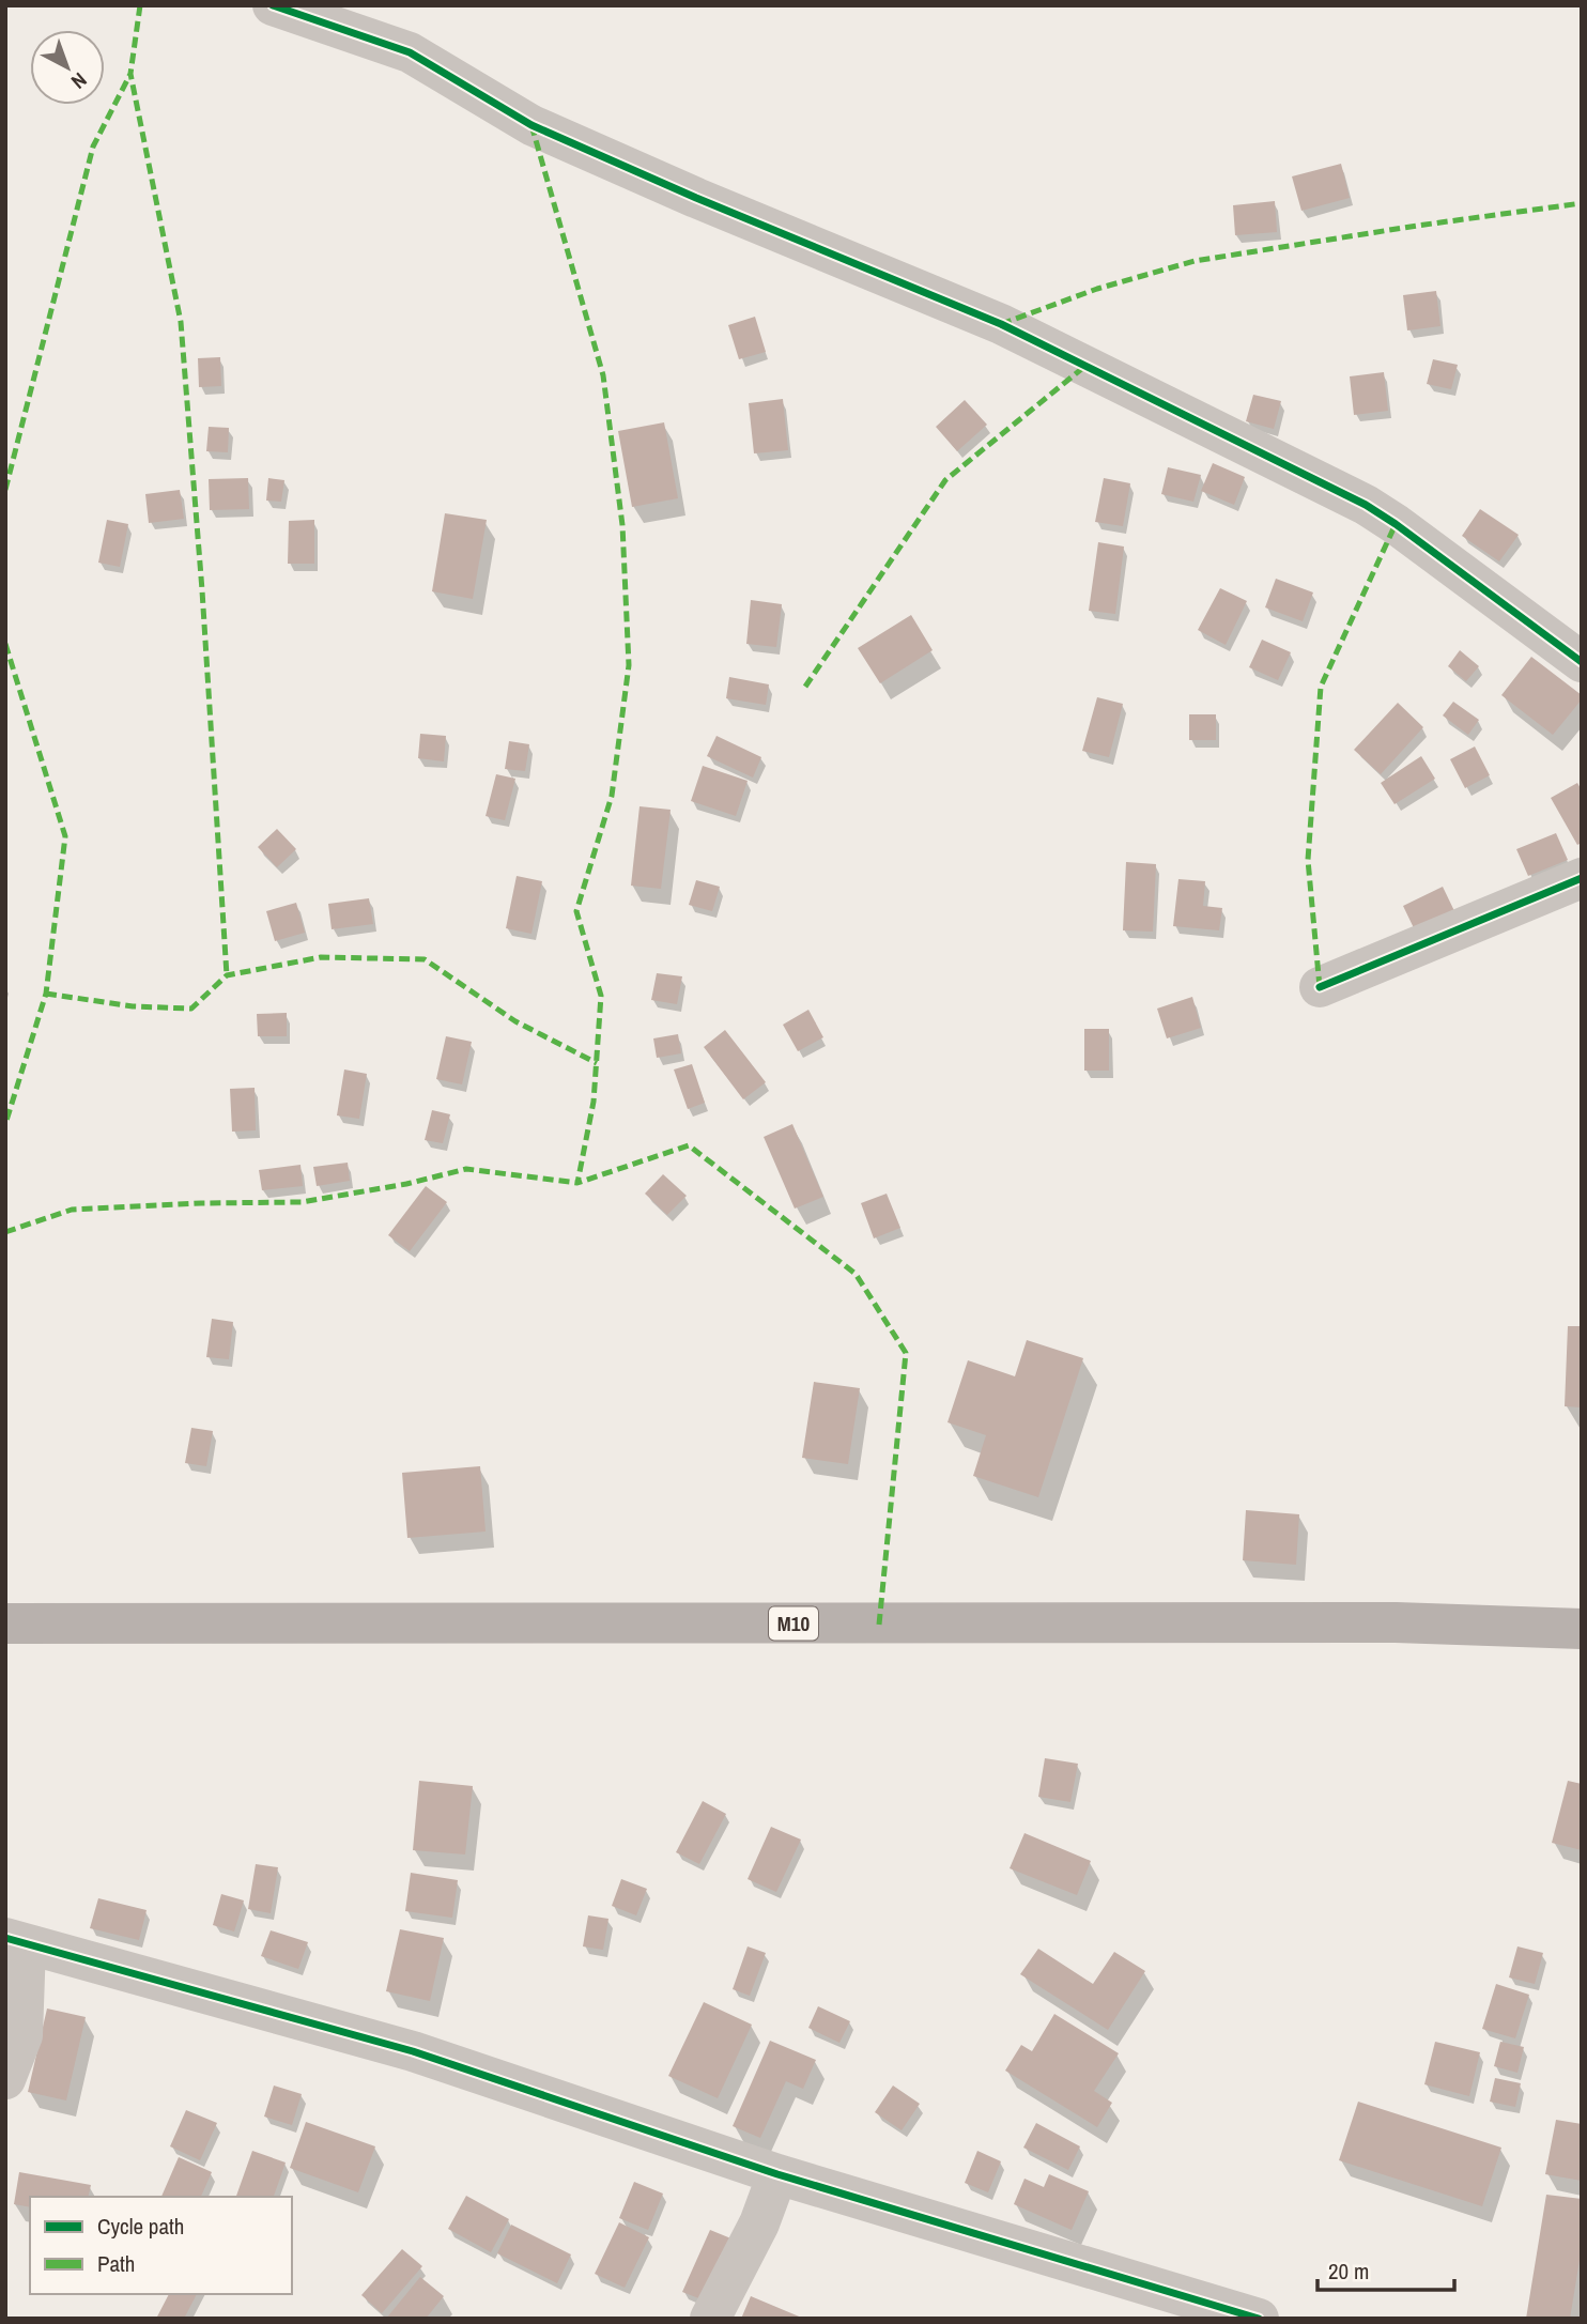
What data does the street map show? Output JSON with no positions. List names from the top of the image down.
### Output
{
  "streets": {
    "main road": ["M10"]
  },
  "legend": ["Cycle path", "Path"],
  "scale_bar": "20 m",
  "north": "bottom right"
}
